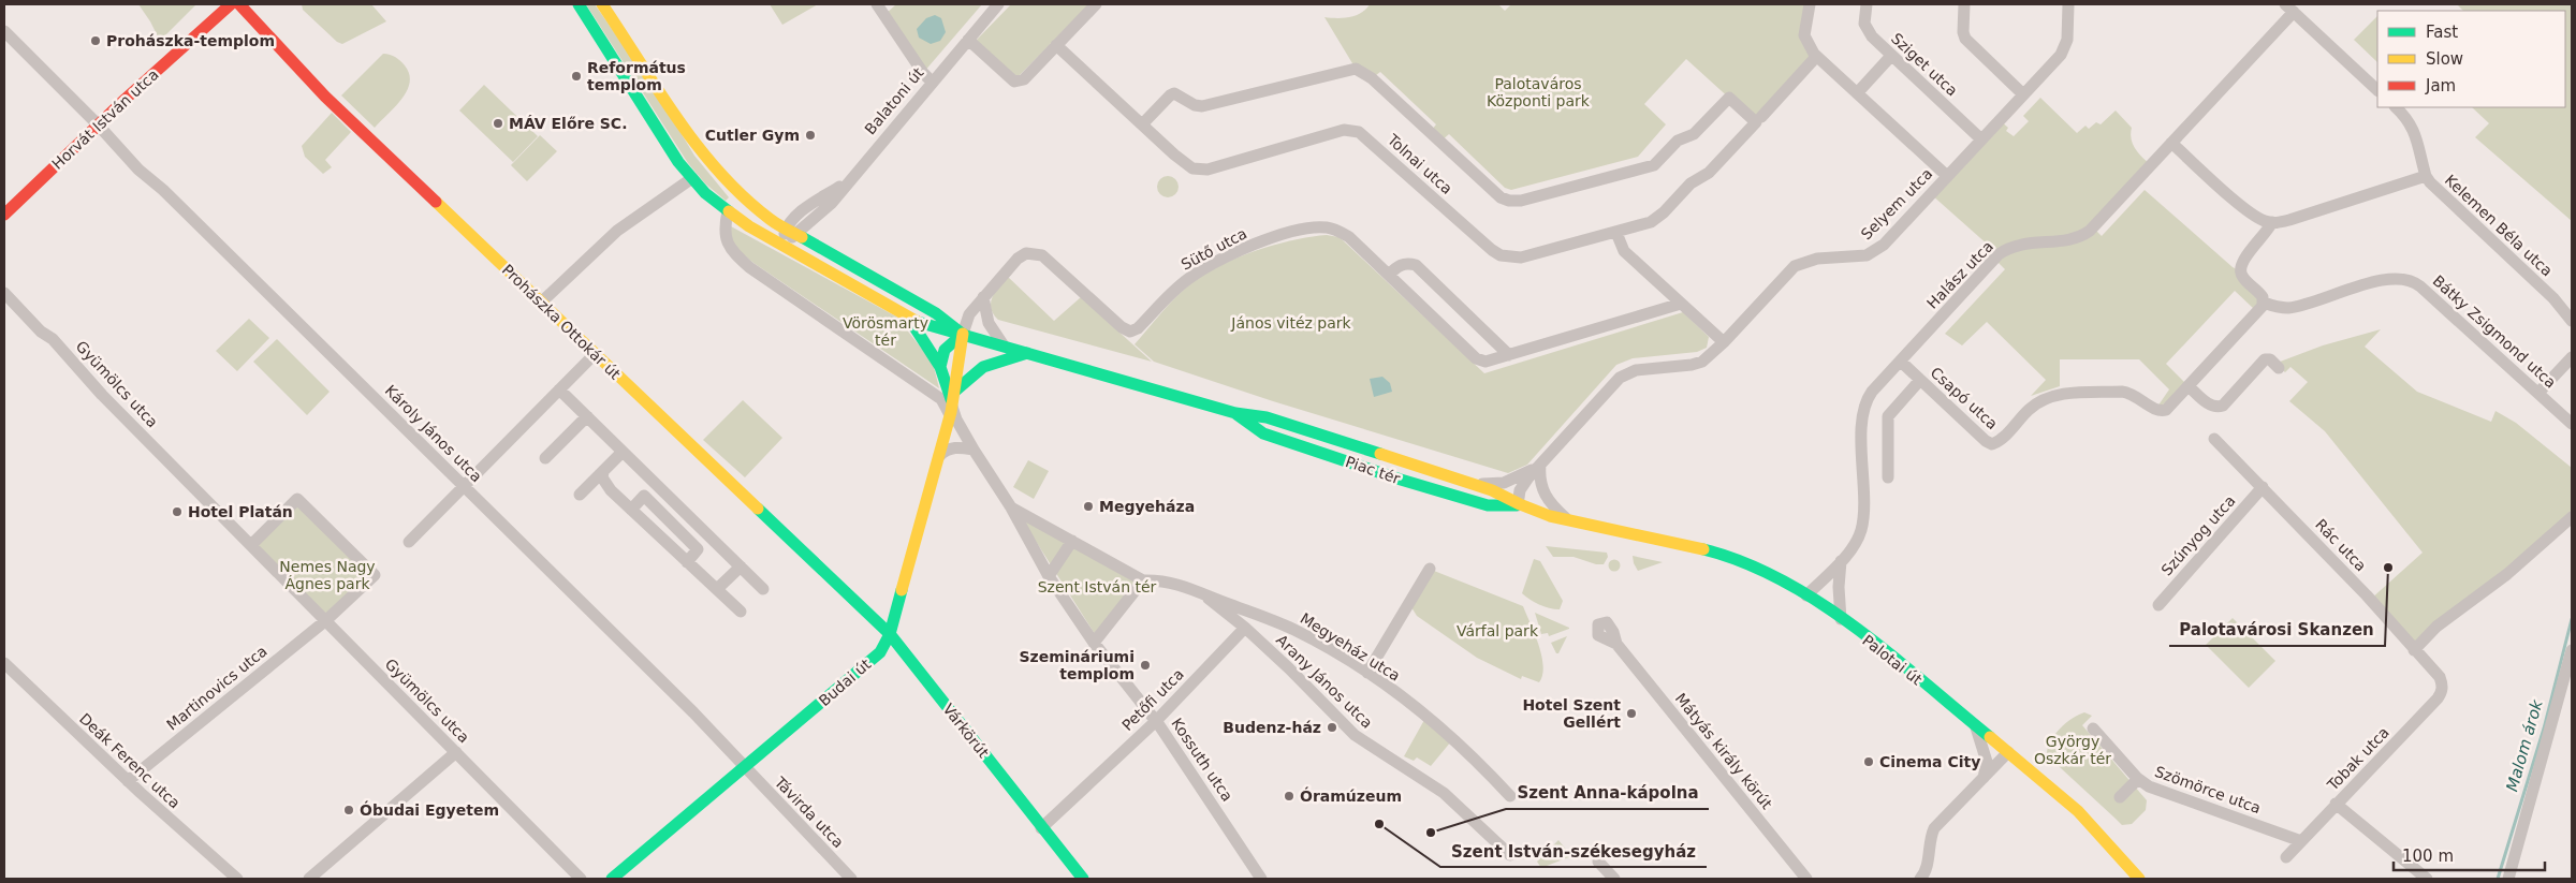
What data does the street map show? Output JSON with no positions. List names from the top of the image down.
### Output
{
  "streets": {
    "main road": [
      "Horvát István utca",
      "Prohászka Ottokár út",
      "Piac tér",
      "Palotai út",
      "Budai út",
      "Várkörút"
    ],
    "street": [
      "Sziget utca",
      "Balatoni út",
      "Tolnai utca",
      "Selyem utca",
      "Kelemen Béla utca",
      "Sütő utca",
      "Halász utca",
      "Bátky Zsigmond utca",
      "Gyümölcs utca",
      "Csapó utca",
      "Károly János utca",
      "Szúnyog utca",
      "Rác utca",
      "Megyeház utca",
      "Arany János utca",
      "Martinovics utca",
      "Petőfi utca",
      "Mátyás király körút",
      "Tobak utca",
      "Kossuth utca",
      "Deák Ferenc utca",
      "Szömörce utca",
      "Távirda utca"
    ]
  },
  "crossings": [
    ["Sziget utca", "Selyem utca"],
    ["Horvát István utca", "Károly János utca"],
    ["Selyem utca", "Piac tér"],
    ["Sütő utca", "Piac tér"],
    ["Sütő utca", "Budai út"],
    ["Halász utca", "Csapó utca"],
    ["Halász utca", "Palotai út"],
    ["Prohászka Ottokár út", "Budai út"],
    ["Prohászka Ottokár út", "Várkörút"],
    ["Gyümölcs utca", "Martinovics utca"],
    ["Károly János utca", "Budai út"],
    ["Károly János utca", "Távirda utca"],
    ["Piac tér", "Palotai út"],
    ["Piac tér", "Budai út"],
    ["Szúnyog utca", "Rác utca"],
    ["Rác utca", "Tobak utca"],
    ["Arany János utca", "Petőfi utca"],
    ["Budai út", "Várkörút"],
    ["Budai út", "Távirda utca"],
    ["Martinovics utca", "Deák Ferenc utca"],
    ["Petőfi utca", "Várkörút"],
    ["Petőfi utca", "Kossuth utca"],
    ["Tobak utca", "Szömörce utca"]
  ],
  "water": ["Malom árok"],
  "parks": [
    "Palotaváros Központi park",
    "Vörösmarty tér",
    "János vitéz park",
    "Nemes Nagy Ágnes park",
    "Szent István tér",
    "Várfal park",
    "György Oszkár tér"
  ],
  "places": [
    "Prohászka-templom",
    "Református templom",
    "MÁV Előre SC.",
    "Cutler Gym",
    "Megyeháza",
    "Hotel Platán",
    "Palotavárosi Skanzen",
    "Szemináriumi templom",
    "Hotel Szent Gellért",
    "Budenz-ház",
    "Cinema City",
    "Óramúzeum",
    "Óbudai Egyetem",
    "Szent István-székesegyház",
    "Szent Anna-kápolna"
  ],
  "legend": ["Fast", "Slow", "Jam"],
  "scale_bar": "100 m"
}
